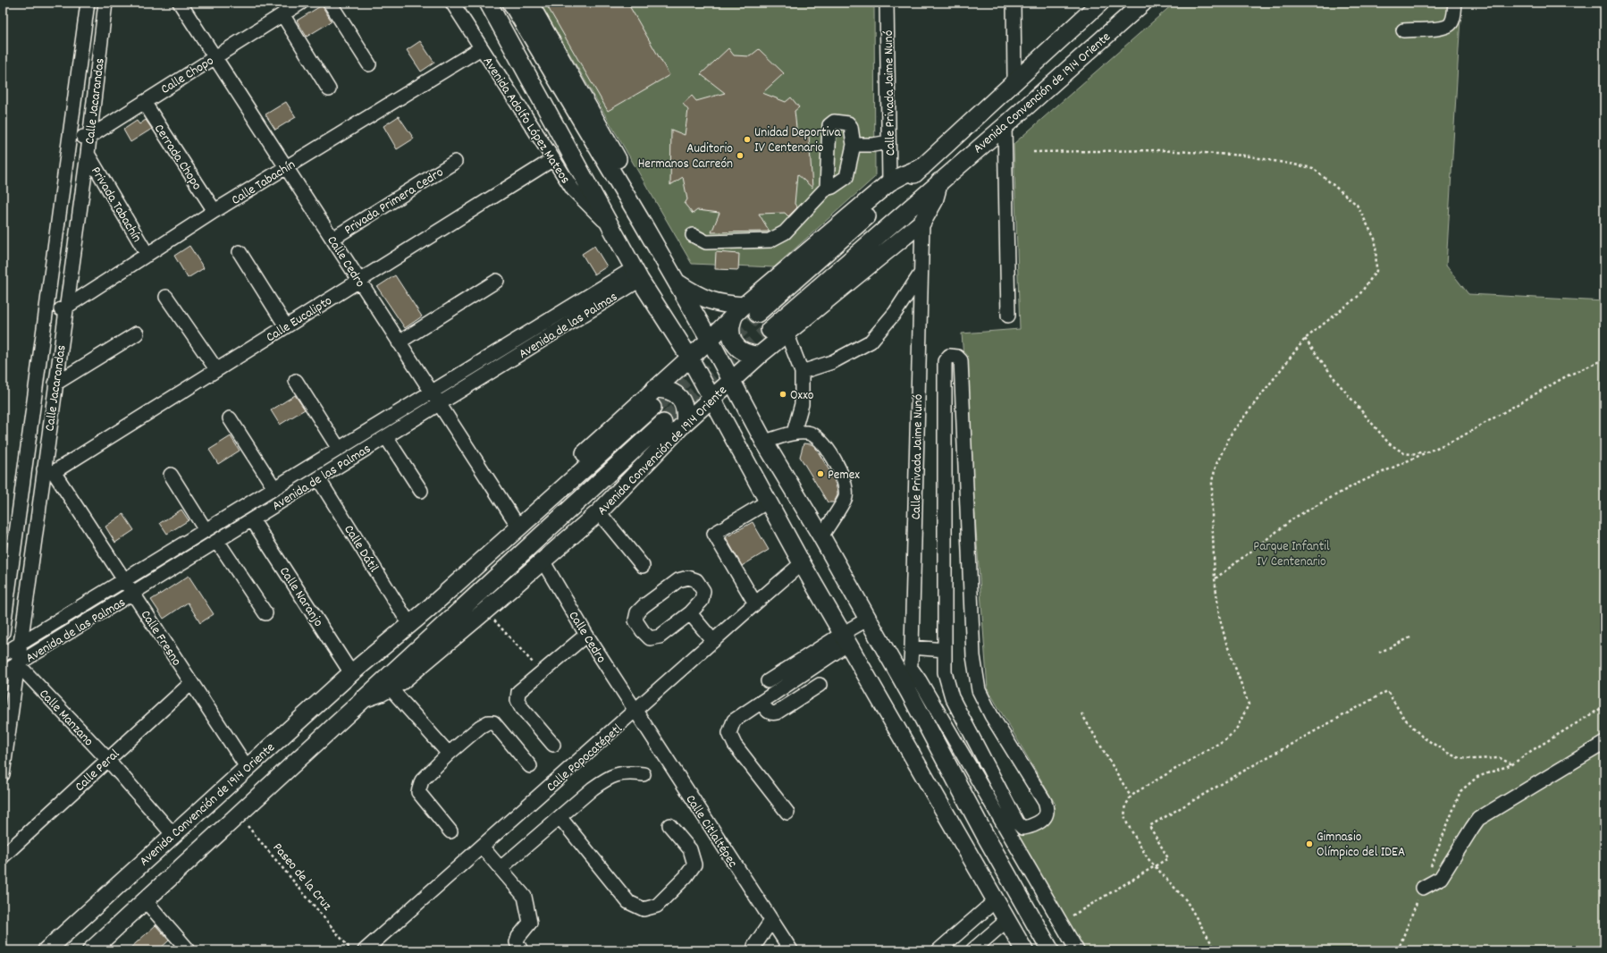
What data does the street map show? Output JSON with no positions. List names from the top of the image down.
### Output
{
  "streets": {
    "main road": ["Avenida Convención de 1914 Oriente"],
    "street": [
      "Calle Chopo",
      "Calle Privada Jaime Nunó",
      "Calle Jacarandas",
      "Avenida Adolfo López Mateos",
      "Cerrada Chopo",
      "Calle Tabachín",
      "Privada Primera Cedro",
      "Privada Tabachín",
      "Calle Cedro",
      "Calle Eucalipto",
      "Avenida de las Palmas",
      "Calle Dátil",
      "Calle Naranjo",
      "Calle Fresno",
      "Calle Manzano",
      "Calle Popocatépetl",
      "Calle Peral",
      "Calle Citlaltépec"
    ],
    "path": ["Paseo de la Cruz"]
  },
  "crossings": [
    ["Calle Chopo", "Calle Jacarandas"],
    ["Calle Chopo", "Cerrada Chopo"],
    ["Calle Chopo", "Calle Cedro"],
    ["Avenida Convención de 1914 Oriente", "Calle Privada Jaime Nunó"],
    ["Avenida Convención de 1914 Oriente", "Calle Cedro"],
    ["Avenida Convención de 1914 Oriente", "Calle Dátil"],
    ["Avenida Convención de 1914 Oriente", "Calle Naranjo"],
    ["Avenida Convención de 1914 Oriente", "Calle Fresno"],
    ["Avenida Convención de 1914 Oriente", "Calle Manzano"],
    ["Avenida Convención de 1914 Oriente", "Paseo de la Cruz"],
    ["Calle Jacarandas", "Calle Tabachín"],
    ["Calle Jacarandas", "Privada Tabachín"],
    ["Calle Jacarandas", "Calle Eucalipto"],
    ["Calle Jacarandas", "Avenida de las Palmas"],
    ["Calle Jacarandas", "Calle Fresno"],
    ["Calle Jacarandas", "Calle Manzano"],
    ["Avenida Adolfo López Mateos", "Calle Tabachín"],
    ["Avenida Adolfo López Mateos", "Calle Eucalipto"],
    ["Cerrada Chopo", "Calle Tabachín"],
    ["Calle Tabachín", "Privada Tabachín"],
    ["Calle Tabachín", "Calle Cedro"],
    ["Privada Primera Cedro", "Calle Cedro"],
    ["Calle Cedro", "Calle Eucalipto"],
    ["Calle Cedro", "Avenida de las Palmas"],
    ["Calle Cedro", "Calle Popocatépetl"],
    ["Calle Cedro", "Calle Citlaltépec"],
    ["Calle Eucalipto", "Calle Fresno"],
    ["Avenida de las Palmas", "Calle Dátil"],
    ["Avenida de las Palmas", "Calle Naranjo"],
    ["Avenida de las Palmas", "Calle Fresno"],
    ["Avenida de las Palmas", "Calle Manzano"],
    ["Calle Fresno", "Calle Peral"],
    ["Calle Manzano", "Calle Peral"],
    ["Calle Popocatépetl", "Calle Citlaltépec"]
  ],
  "parks": ["Parque Infantil IV Centenario"],
  "places": [
    "Unidad Deportiva IV Centenario",
    "Auditorio Hermanos Carreón",
    "Oxxo",
    "Pemex",
    "Gimnasio Olímpico del IDEA"
  ]
}
